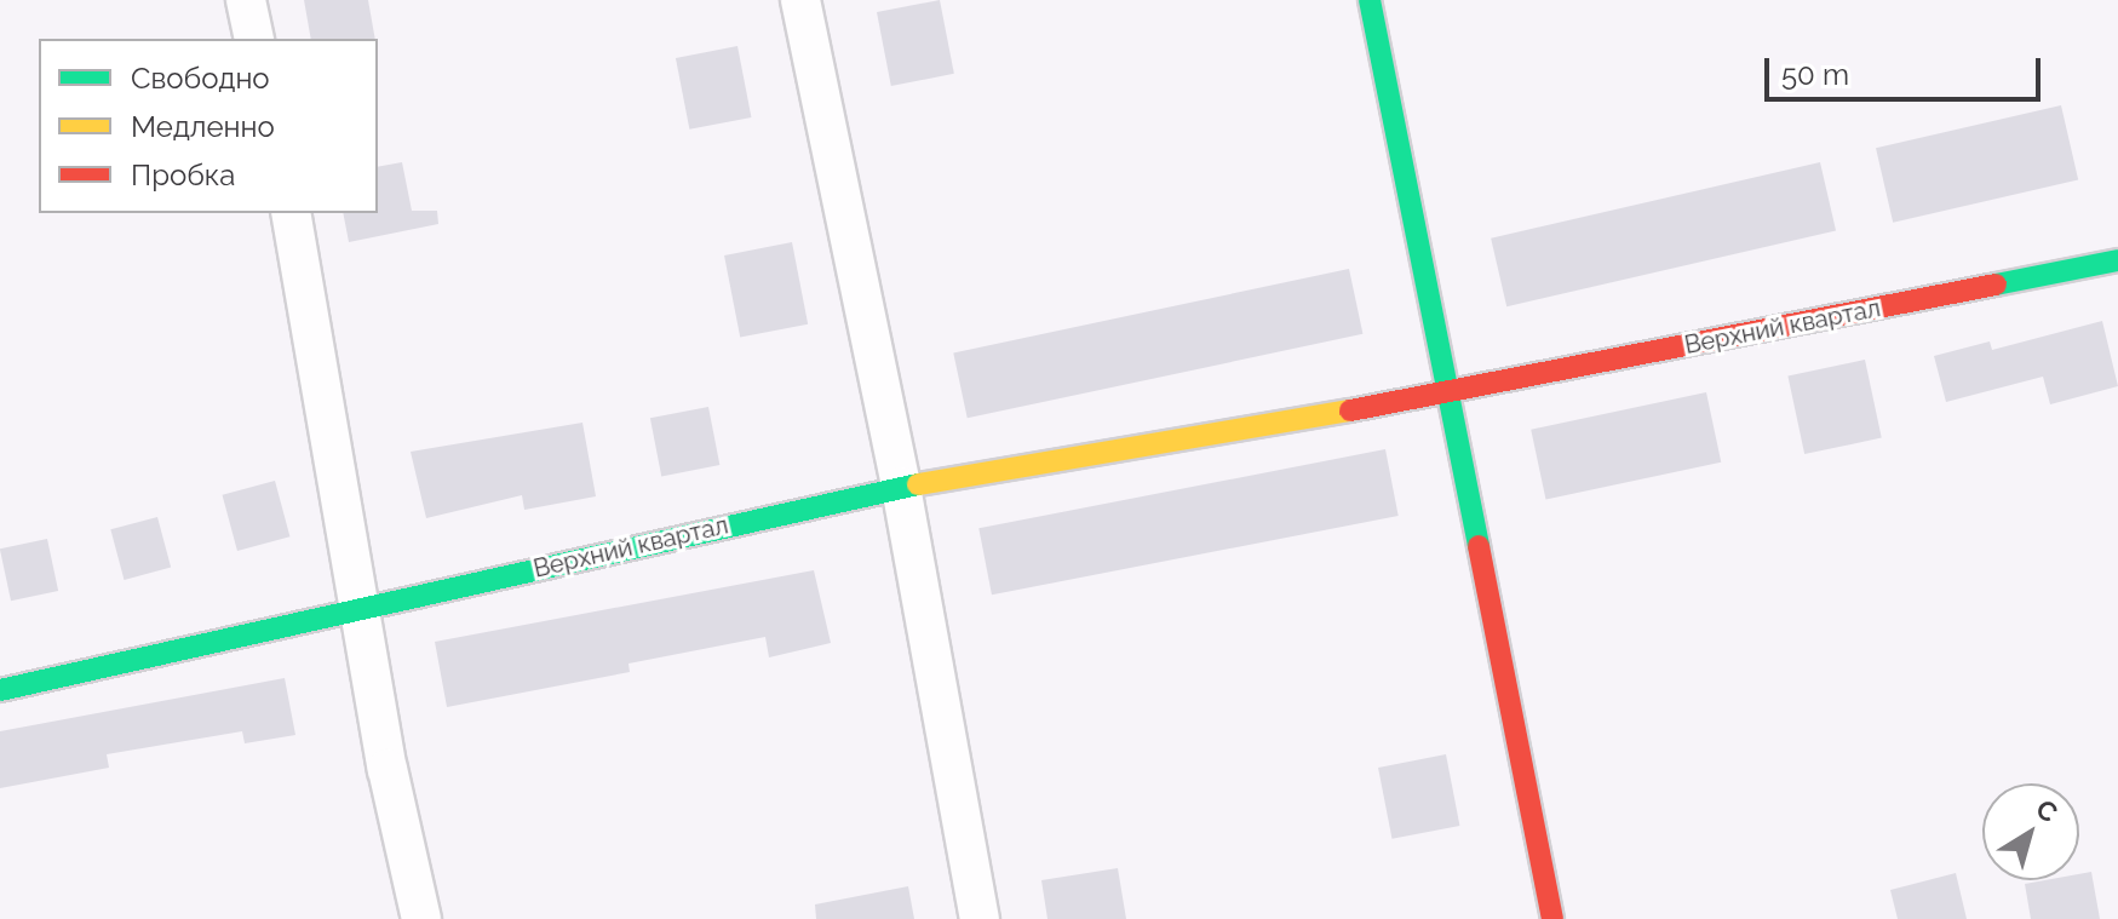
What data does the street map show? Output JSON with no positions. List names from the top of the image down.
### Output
{
  "streets": {
    "main road": ["Верхний квартал"]
  },
  "legend": ["Свободно", "Медленно", "Пробка"],
  "scale_bar": "50 m",
  "north": "top right"
}
